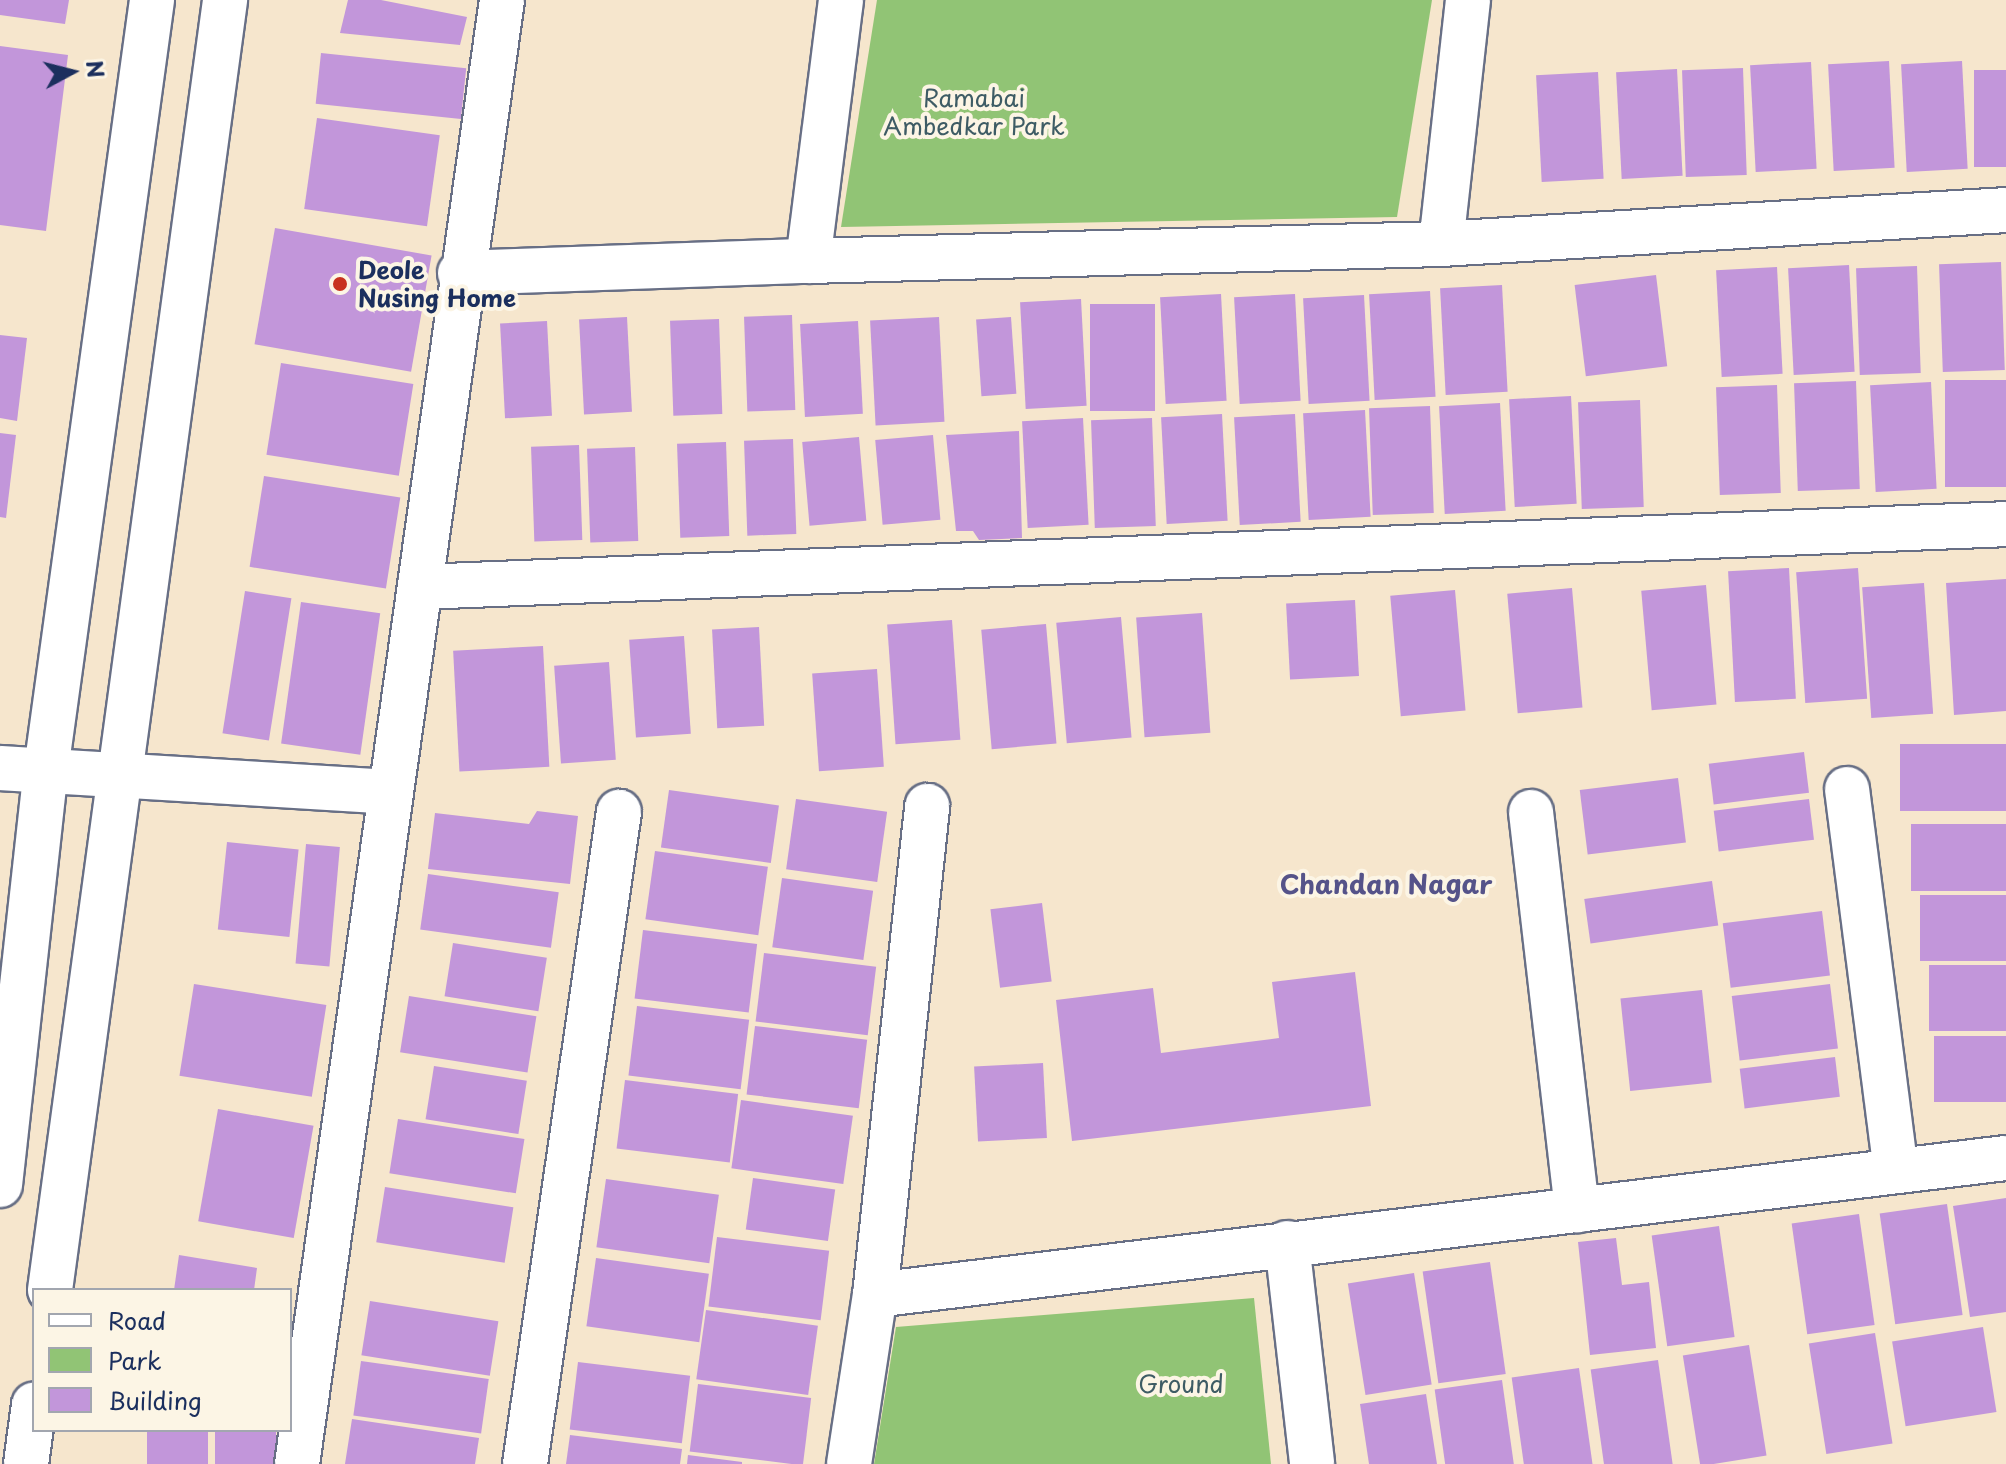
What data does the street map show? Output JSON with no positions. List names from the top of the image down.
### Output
{
  "districts": ["Chandan Nagar"],
  "parks": ["Ramabai Ambedkar Park", "Ground"],
  "places": ["Deole Nusing Home"],
  "legend": ["Road", "Park", "Building"],
  "north": "right"
}
